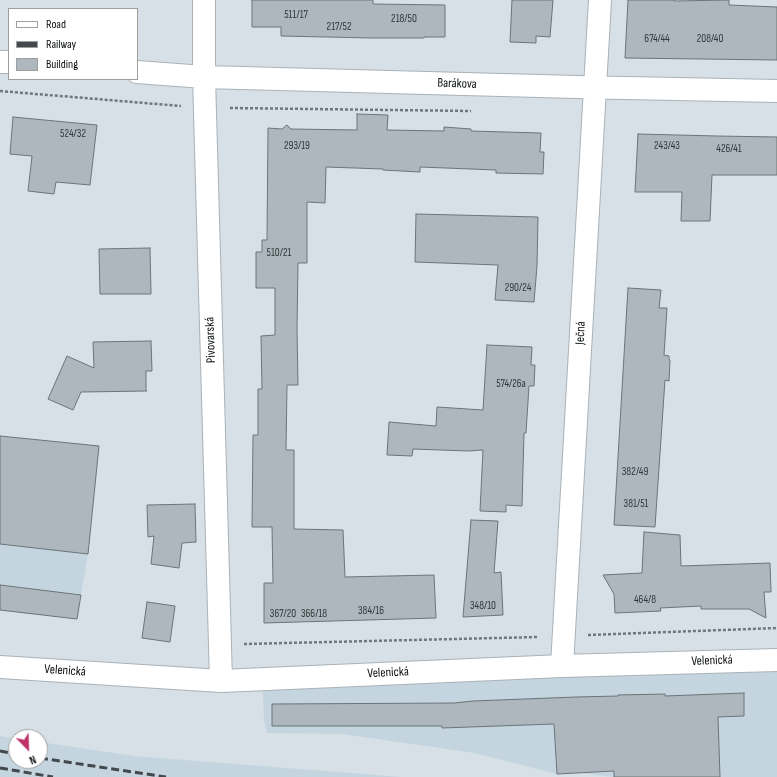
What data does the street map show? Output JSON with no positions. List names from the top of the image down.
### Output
{
  "streets": {
    "street": [
      "Barákova",
      "Ječná",
      "Pivovarská",
      "Velenická"
    ]
  },
  "crossings": [
    ["Barákova", "Ječná"],
    ["Barákova", "Pivovarská"],
    ["Ječná", "Velenická"],
    ["Pivovarská", "Velenická"]
  ],
  "house_numbers": [
    "511/17",
    "218/50",
    "217/52",
    "674/44",
    "208/40",
    "524/32",
    "293/19",
    "243/43",
    "426/41",
    "510/21",
    "290/24",
    "574/26a",
    "382/49",
    "381/51",
    "464/8",
    "348/10",
    "384/16",
    "367/20",
    "366/18"
  ],
  "legend": ["Road", "Railway", "Building"],
  "north": "bottom right"
}
